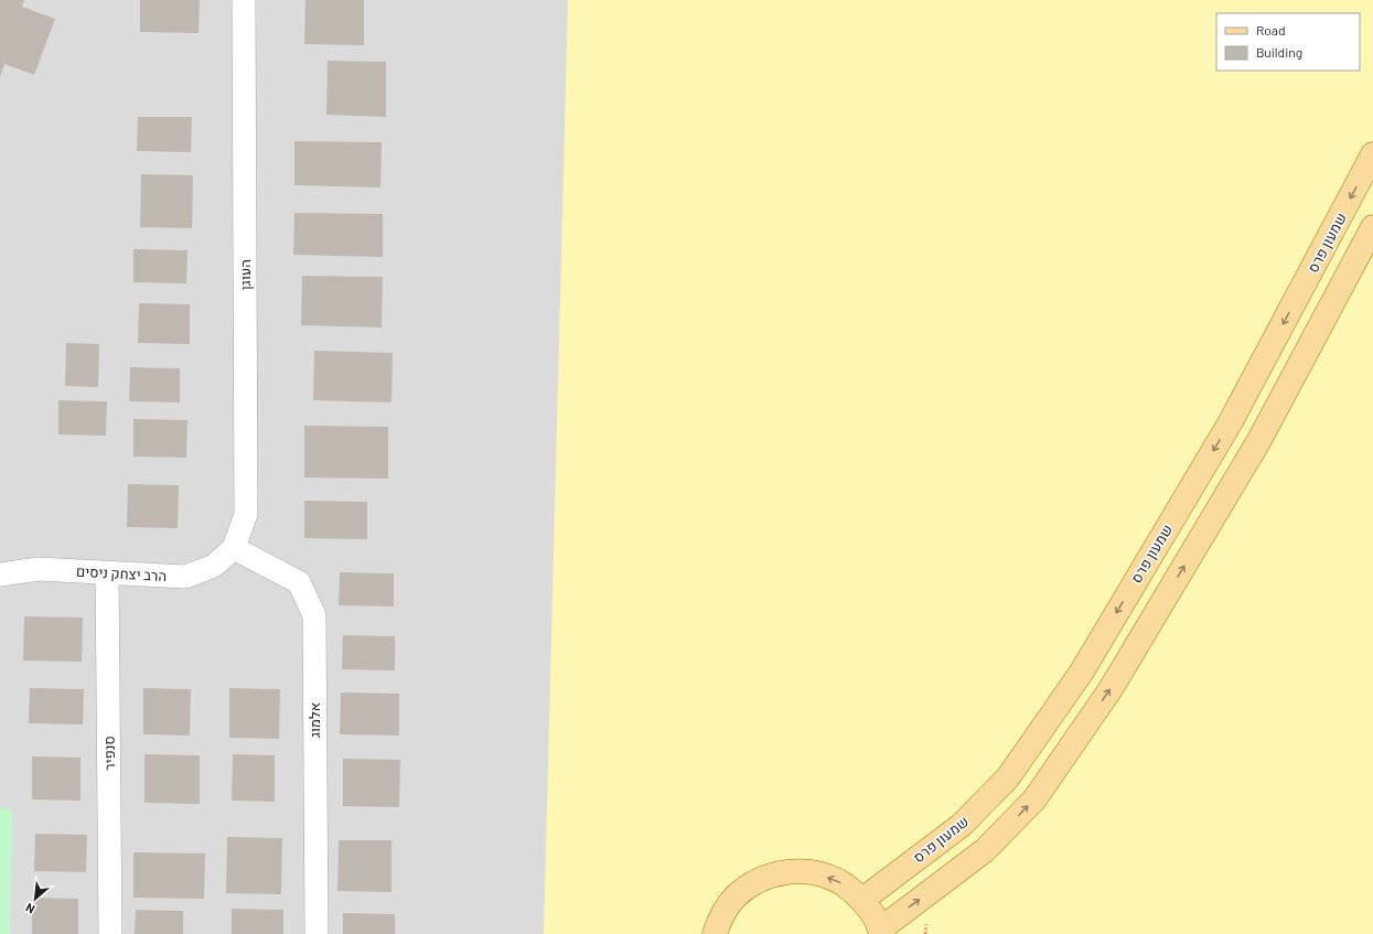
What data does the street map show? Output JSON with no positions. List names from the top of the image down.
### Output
{
  "streets": {
    "main road": ["שמעון פרס"],
    "street": [
      "העוגן",
      "הרב יצחק ניסים",
      "אלמוג",
      "סנפיר"
    ]
  },
  "crossings": [
    ["העוגן", "הרב יצחק ניסים"],
    ["העוגן", "אלמוג"],
    ["הרב יצחק ניסים", "אלמוג"],
    ["הרב יצחק ניסים", "סנפיר"]
  ],
  "legend": ["Road", "Building"],
  "north": "bottom left"
}
